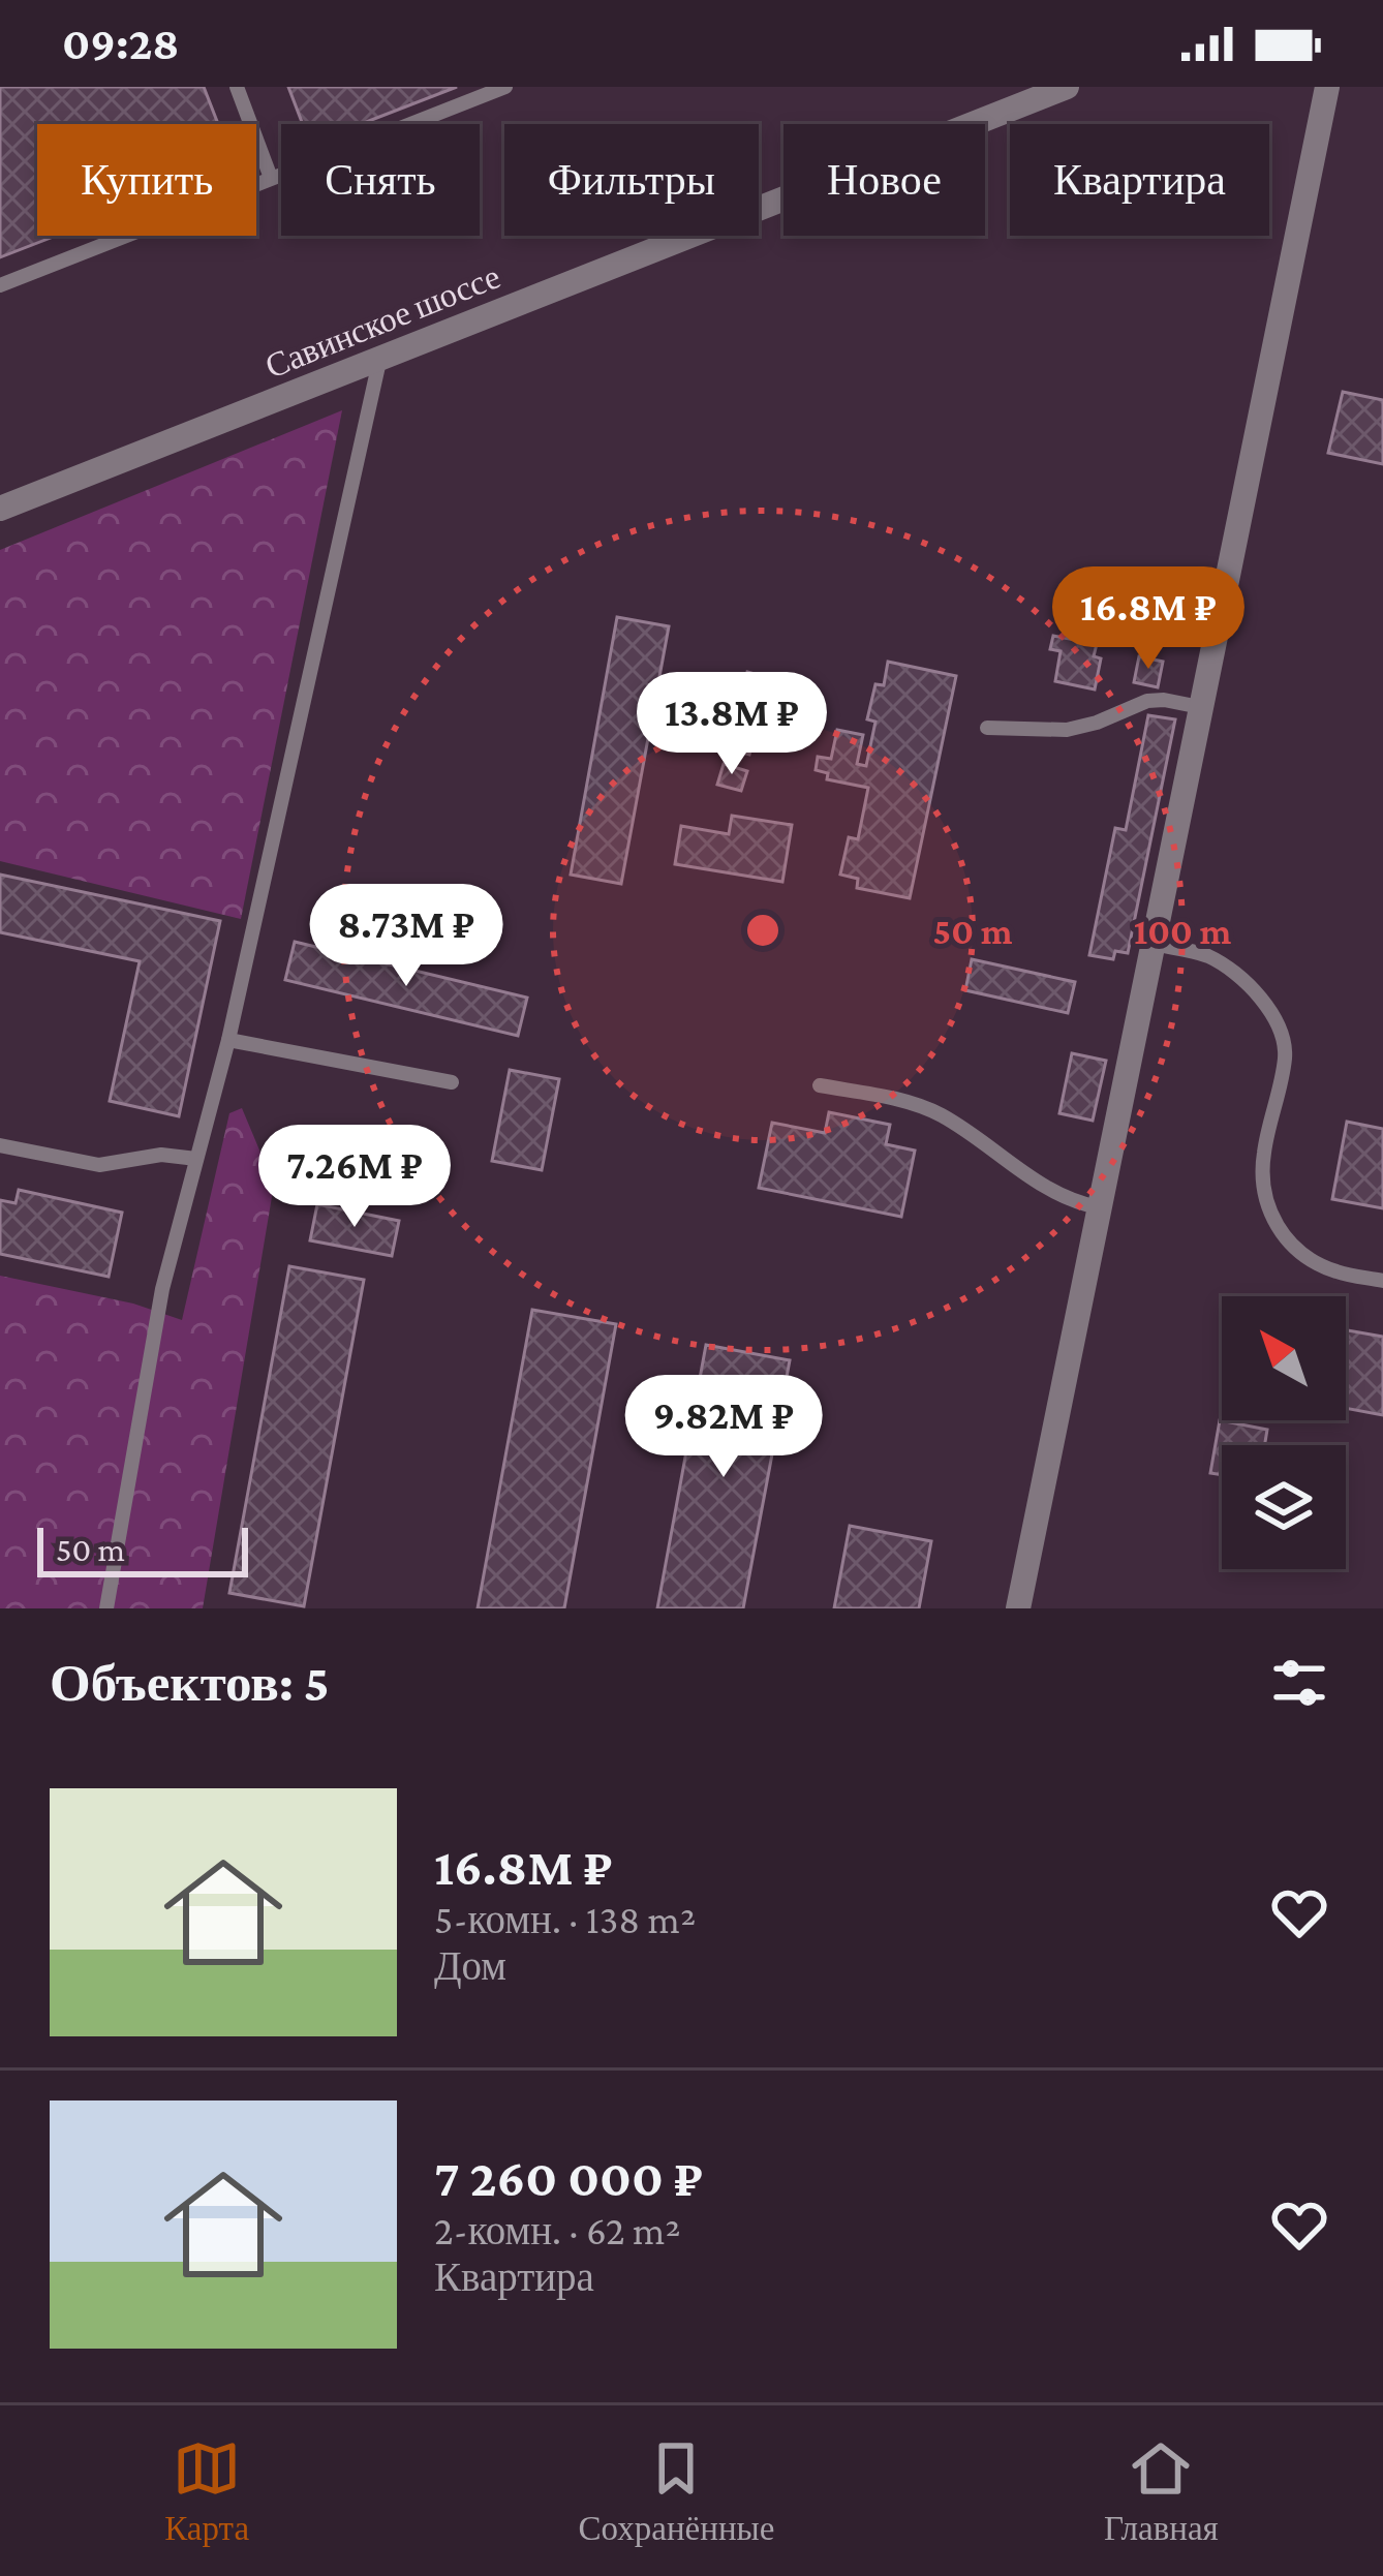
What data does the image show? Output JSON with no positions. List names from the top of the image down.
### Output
{
  "streets": {
    "street": ["Савинское шоссе"]
  },
  "scale_bar": "50 m",
  "north": "top left",
  "page": {
    "status": "09:28",
    "chip": [
      "Купить",
      "Снять",
      "Фильтры",
      "Новое",
      "Квартира"
    ],
    "price": [
      "16.8M ₽",
      "13.8M ₽",
      "8.73M ₽",
      "7.26M ₽",
      "9.82M ₽"
    ],
    "scale": "50 m",
    "heading": "Объектов: 5",
    "list": [
      {
        "name": "16.8M ₽",
        "note": "5-комн. · 138 m² · Дом"
      },
      {
        "name": "7 260 000 ₽",
        "note": "2-комн. · 62 m² · Квартира"
      }
    ],
    "tabs": ["Карта", "Сохранённые", "Главная"]
  },
  "rings": ["50 m", "100 m"]
}
